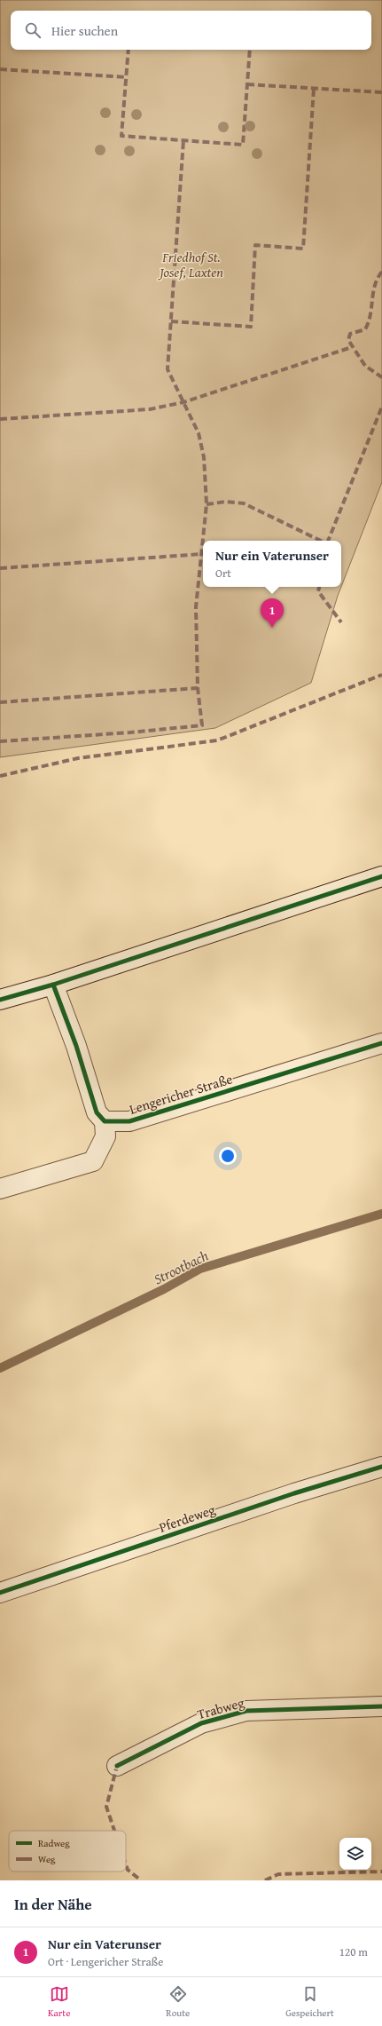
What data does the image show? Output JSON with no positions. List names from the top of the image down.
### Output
{
  "streets": {
    "street": ["Lengericher Straße", "Pferdeweg", "Trabweg"]
  },
  "water": ["Strootbach"],
  "parks": ["Friedhof St. Josef, Laxten"],
  "legend": ["Radweg", "Weg"],
  "page": {
    "search": "Hier suchen",
    "popup": ["Nur ein Vaterunser", "Ort"],
    "pins": "1",
    "heading": "In der Nähe",
    "list": [
      {
        "mark": "1",
        "name": "Nur ein Vaterunser",
        "note": "Ort · Lengericher Straße",
        "value": "120 m"
      }
    ],
    "nav": ["Karte", "Route", "Gespeichert"]
  }
}
